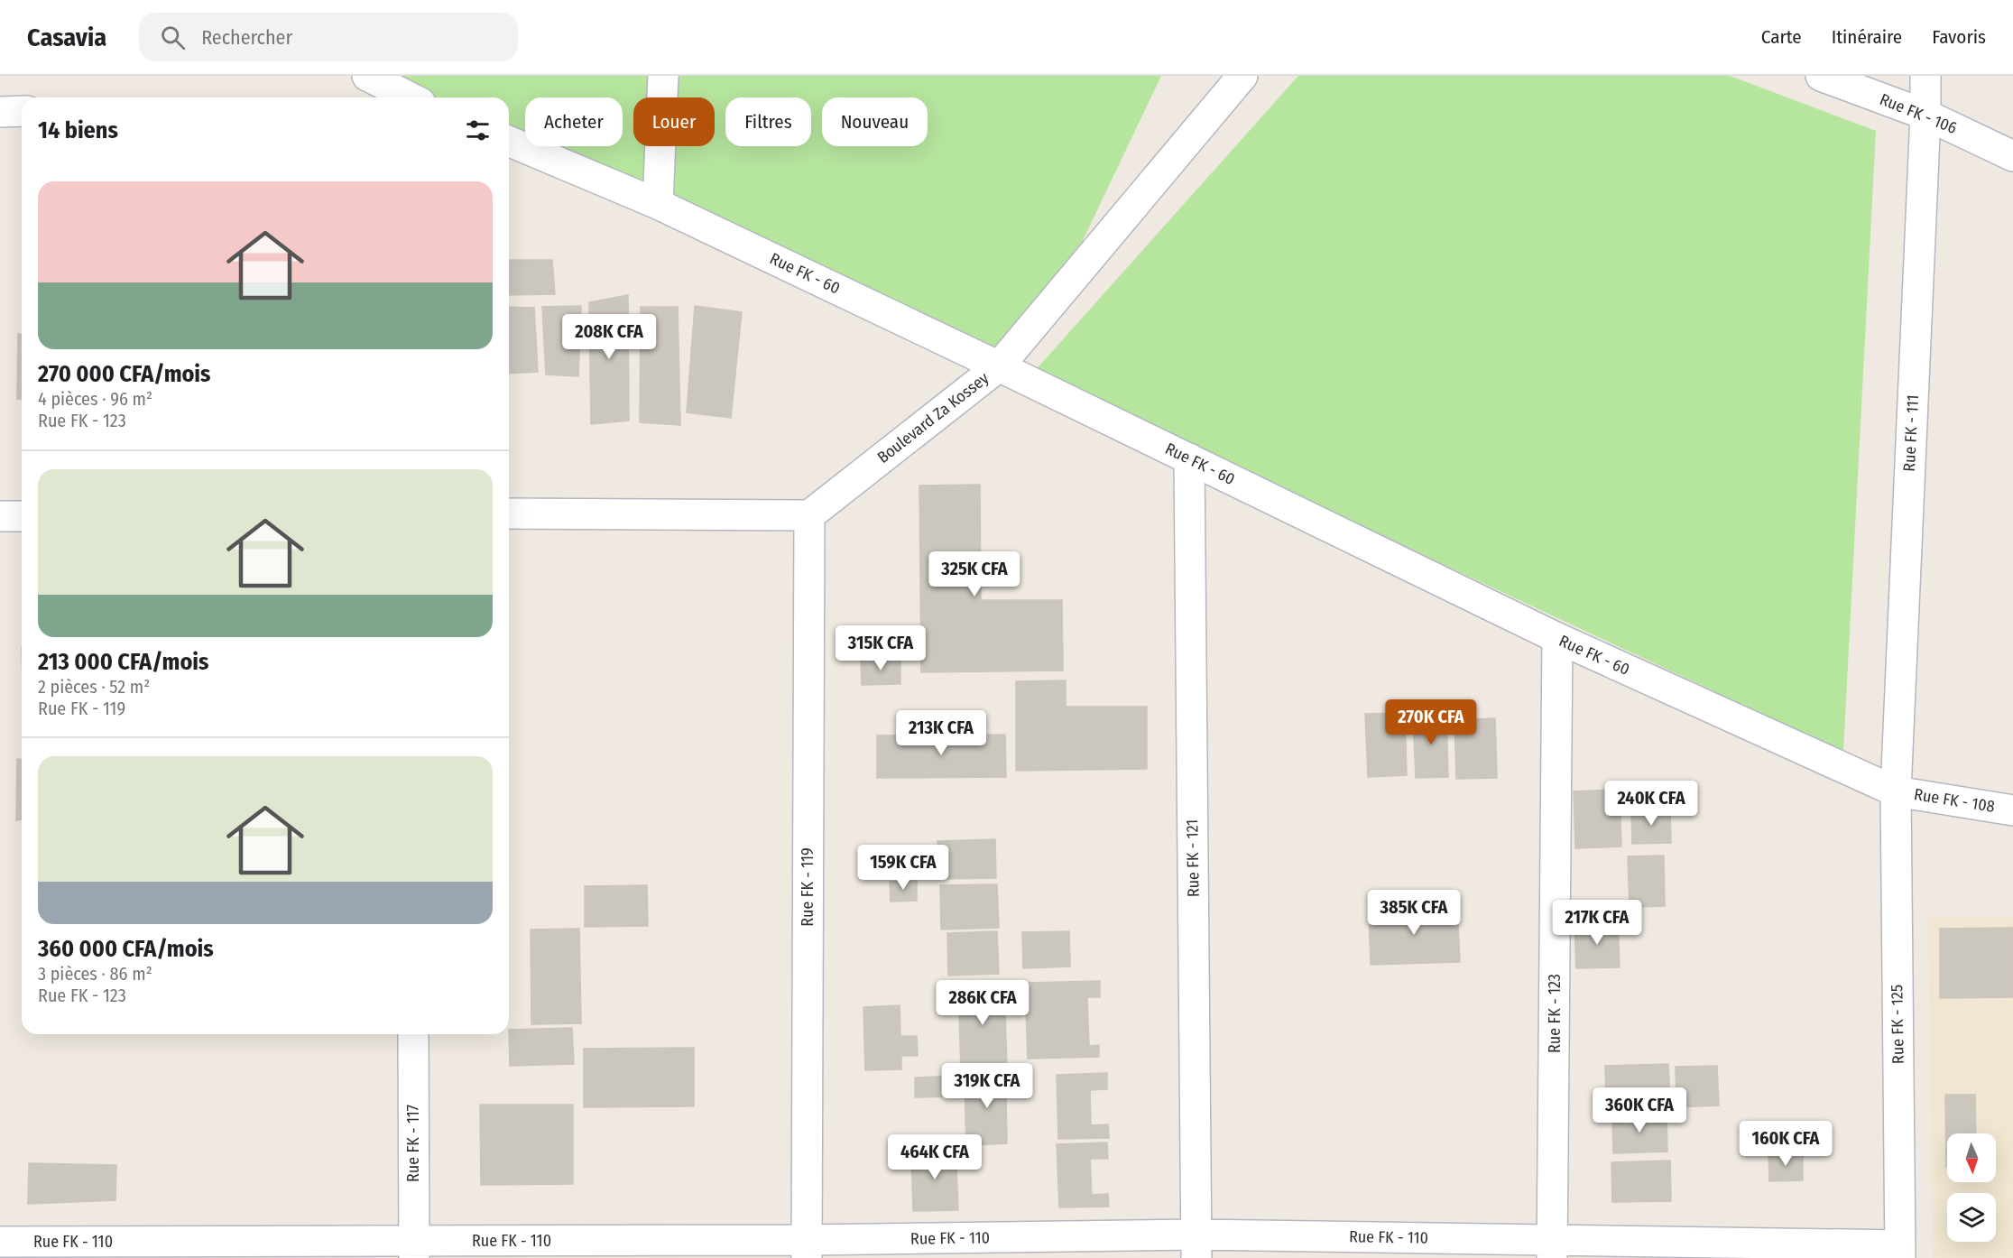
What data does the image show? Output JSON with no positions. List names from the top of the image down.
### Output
{
  "streets": {
    "street": [
      "Rue FK - 106",
      "Rue FK - 60",
      "Boulevard Za Kossey",
      "Rue FK - 111",
      "Rue FK - 108",
      "Rue FK - 121",
      "Rue FK - 119",
      "Rue FK - 123",
      "Rue FK - 125",
      "Rue FK - 117",
      "Rue FK - 110"
    ]
  },
  "crossings": [
    ["Rue FK - 106", "Rue FK - 111"],
    ["Rue FK - 60", "Boulevard Za Kossey"],
    ["Rue FK - 60", "Rue FK - 111"],
    ["Rue FK - 60", "Rue FK - 108"],
    ["Rue FK - 60", "Rue FK - 121"],
    ["Rue FK - 60", "Rue FK - 123"],
    ["Rue FK - 60", "Rue FK - 125"],
    ["Boulevard Za Kossey", "Rue FK - 119"],
    ["Rue FK - 111", "Rue FK - 108"],
    ["Rue FK - 111", "Rue FK - 125"],
    ["Rue FK - 108", "Rue FK - 125"],
    ["Rue FK - 121", "Rue FK - 110"],
    ["Rue FK - 119", "Rue FK - 110"],
    ["Rue FK - 123", "Rue FK - 110"],
    ["Rue FK - 125", "Rue FK - 110"],
    ["Rue FK - 117", "Rue FK - 110"]
  ],
  "north": "bottom",
  "page": {
    "header": "Casavia",
    "search": "Rechercher",
    "nav": ["Carte", "Itinéraire", "Favoris"],
    "chip": [
      "Acheter",
      "Louer",
      "Filtres",
      "Nouveau"
    ],
    "heading": "14 biens",
    "list": [
      {
        "name": "270 000 CFA/mois",
        "note": "4 pièces · 96 m² · Rue FK - 123"
      },
      {
        "name": "213 000 CFA/mois",
        "note": "2 pièces · 52 m² · Rue FK - 119"
      },
      {
        "name": "360 000 CFA/mois",
        "note": "3 pièces · 86 m² · Rue FK - 123"
      }
    ],
    "price": [
      "208K CFA",
      "325K CFA",
      "315K CFA",
      "270K CFA",
      "213K CFA",
      "240K CFA",
      "159K CFA",
      "385K CFA",
      "217K CFA",
      "286K CFA",
      "319K CFA",
      "360K CFA",
      "160K CFA",
      "464K CFA"
    ]
  }
}
